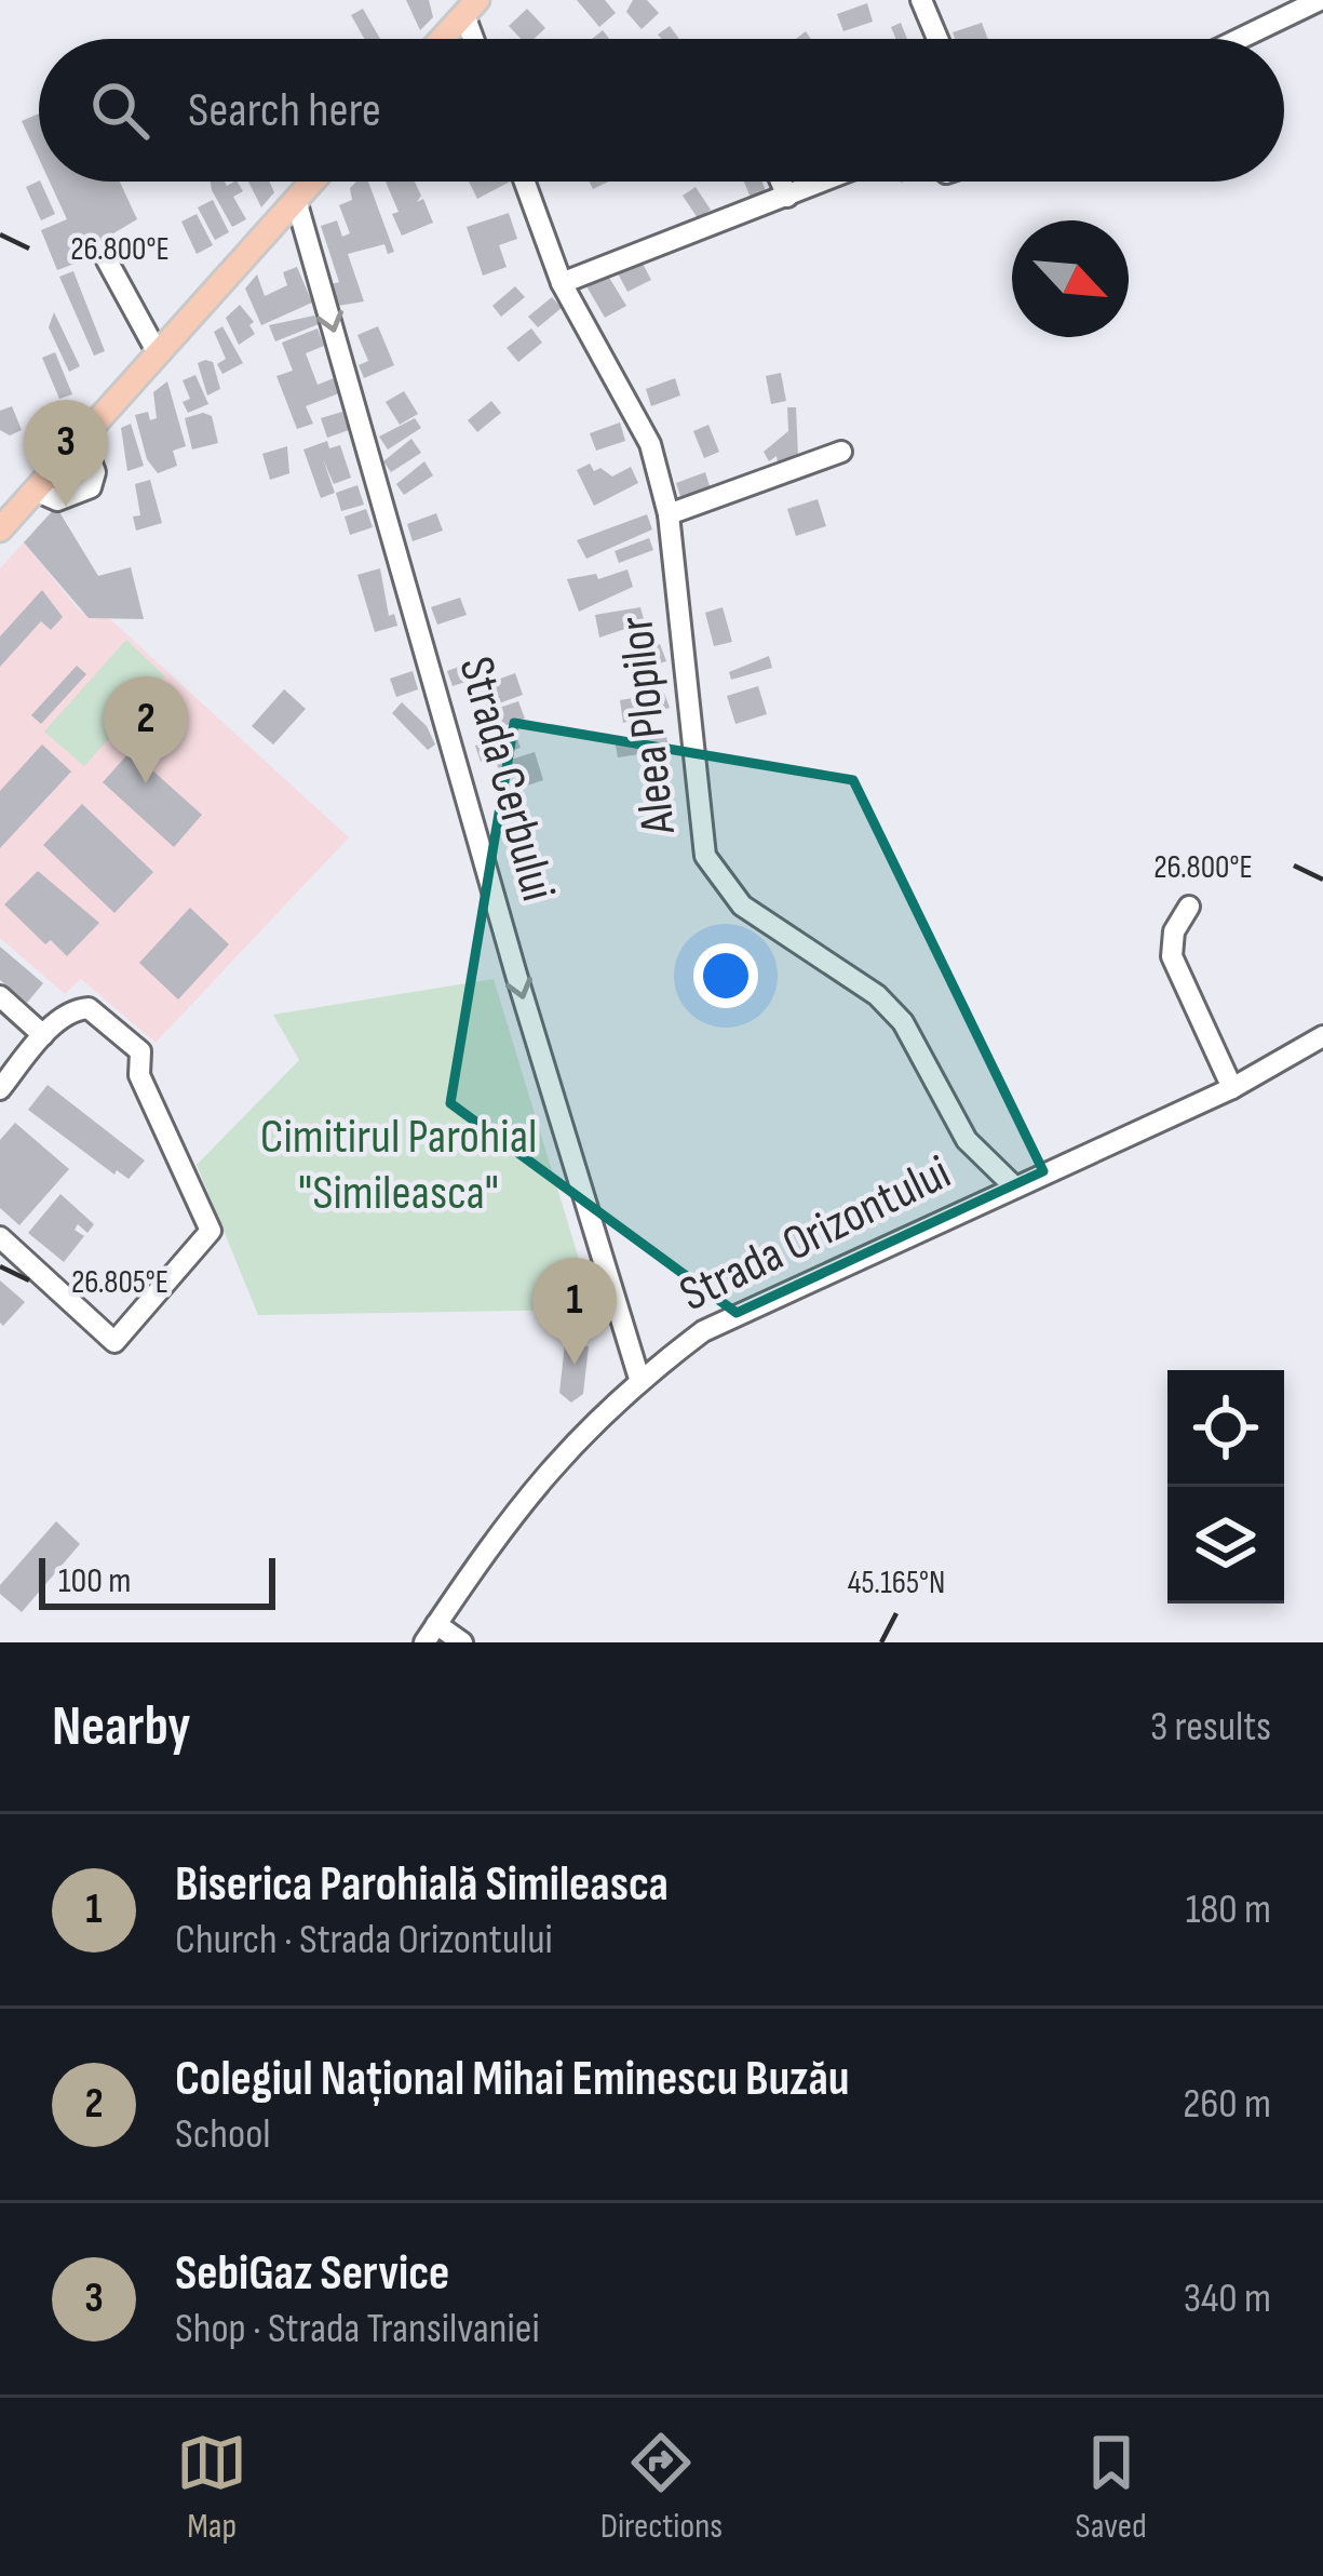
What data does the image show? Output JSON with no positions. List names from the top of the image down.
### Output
{
  "streets": {
    "street": ["Aleea Plopilor", "Strada Cerbului", "Strada Orizontului"]
  },
  "crossings": [
    ["Aleea Plopilor", "Strada Orizontului"],
    ["Strada Cerbului", "Strada Orizontului"]
  ],
  "one_way": ["Strada Cerbului"],
  "parks": ["Cimitirul Parohial \"Simileasca\""],
  "scale_bar": "100 m",
  "north": "bottom right",
  "page": {
    "search": "Search here",
    "pins": ["3", "2", "1"],
    "scale": "100 m",
    "heading": ["Nearby", "3 results"],
    "list": [
      {
        "mark": "1",
        "name": "Biserica Parohială Simileasca",
        "note": "Church · Strada Orizontului",
        "value": "180 m"
      },
      {
        "mark": "2",
        "name": "Colegiul Național Mihai Eminescu Buzău",
        "note": "School",
        "value": "260 m"
      },
      {
        "mark": "3",
        "name": "SebiGaz Service",
        "note": "Shop · Strada Transilvaniei",
        "value": "340 m"
      }
    ],
    "nav": ["Map", "Directions", "Saved"]
  },
  "coordinates": ["26.800°E", "26.805°E", "45.165°N"]
}
